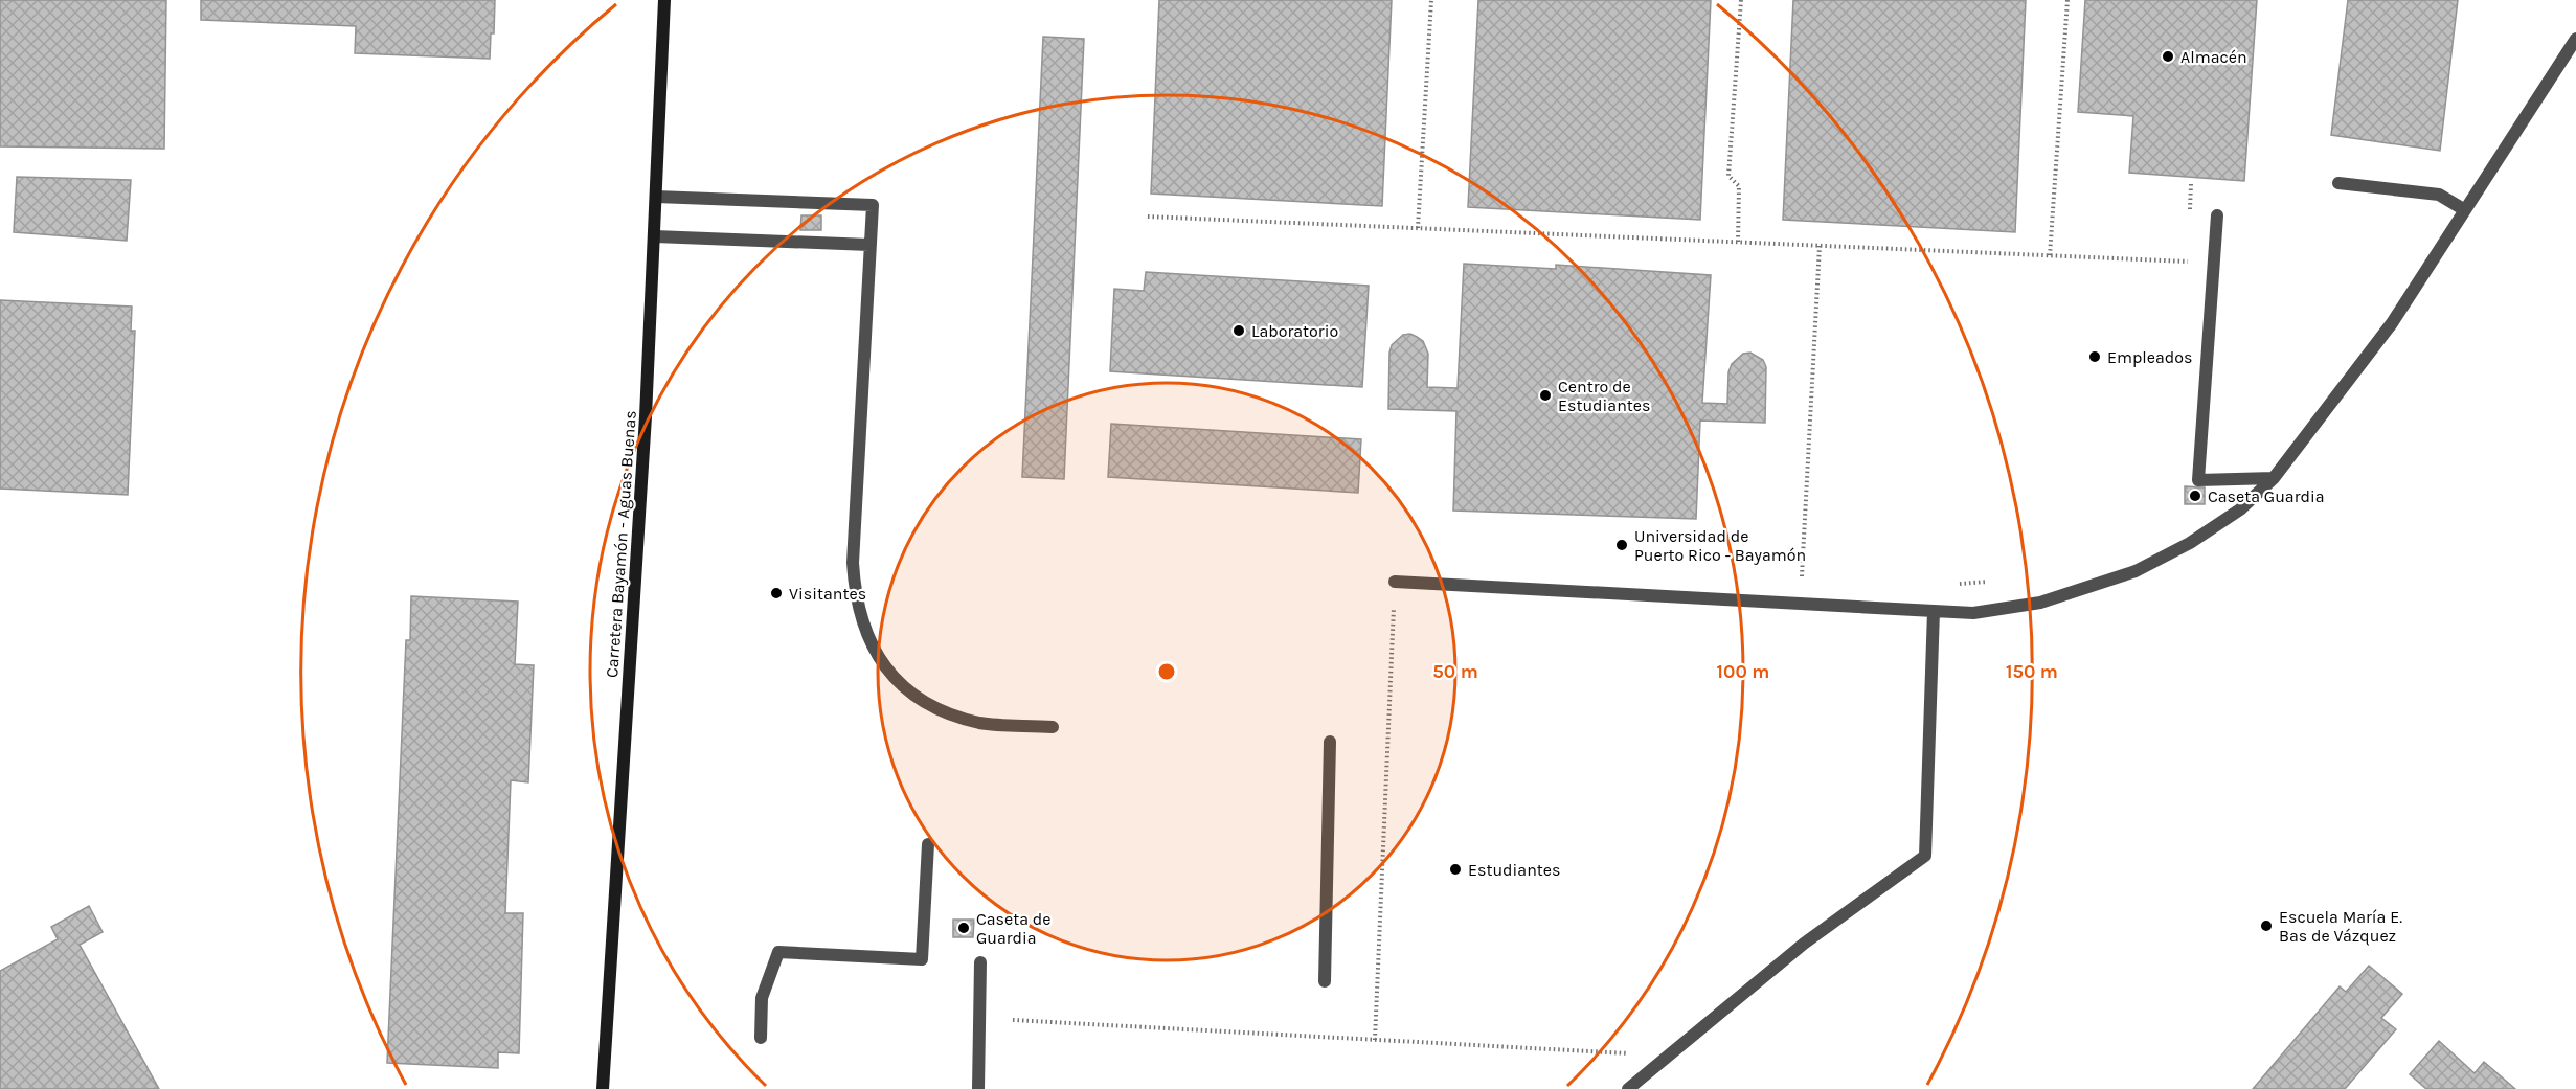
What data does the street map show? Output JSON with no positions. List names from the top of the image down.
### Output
{
  "streets": {
    "street": ["Carretera Bayamón - Aguas Buenas"]
  },
  "places": [
    "Almacén",
    "Laboratorio",
    "Empleados",
    "Centro de Estudiantes",
    "Caseta Guardia",
    "Universidad de Puerto Rico - Bayamón",
    "Visitantes",
    "Estudiantes",
    "Escuela María E. Bas de Vázquez",
    "Caseta de Guardia"
  ],
  "rings": ["50 m", "100 m", "150 m"]
}
